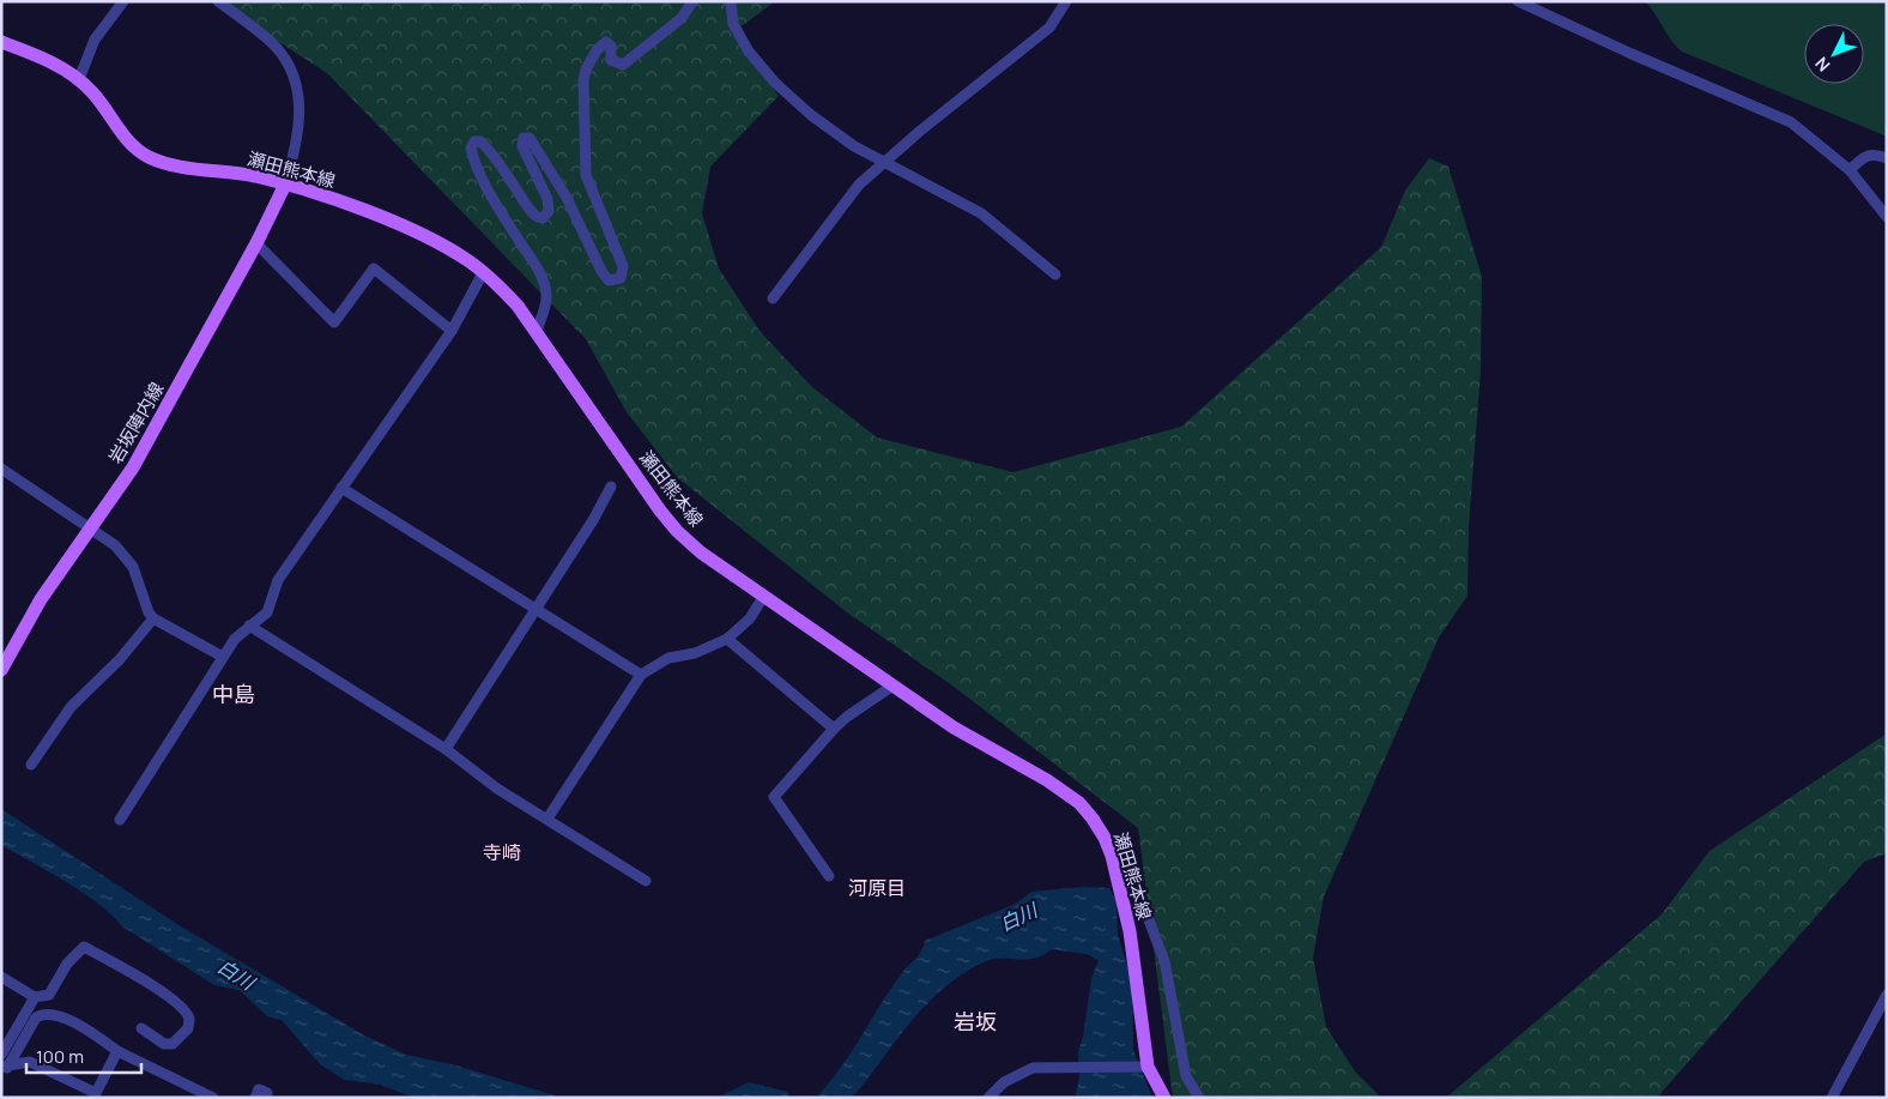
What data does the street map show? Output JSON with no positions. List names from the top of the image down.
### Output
{
  "streets": {
    "main road": ["瀬田熊本線", "岩坂陣内線"]
  },
  "crossings": [
    ["瀬田熊本線", "岩坂陣内線"]
  ],
  "districts": [
    "中島",
    "寺崎",
    "河原目",
    "岩坂"
  ],
  "water": ["白川"],
  "scale_bar": "100 m",
  "north": "bottom left"
}
